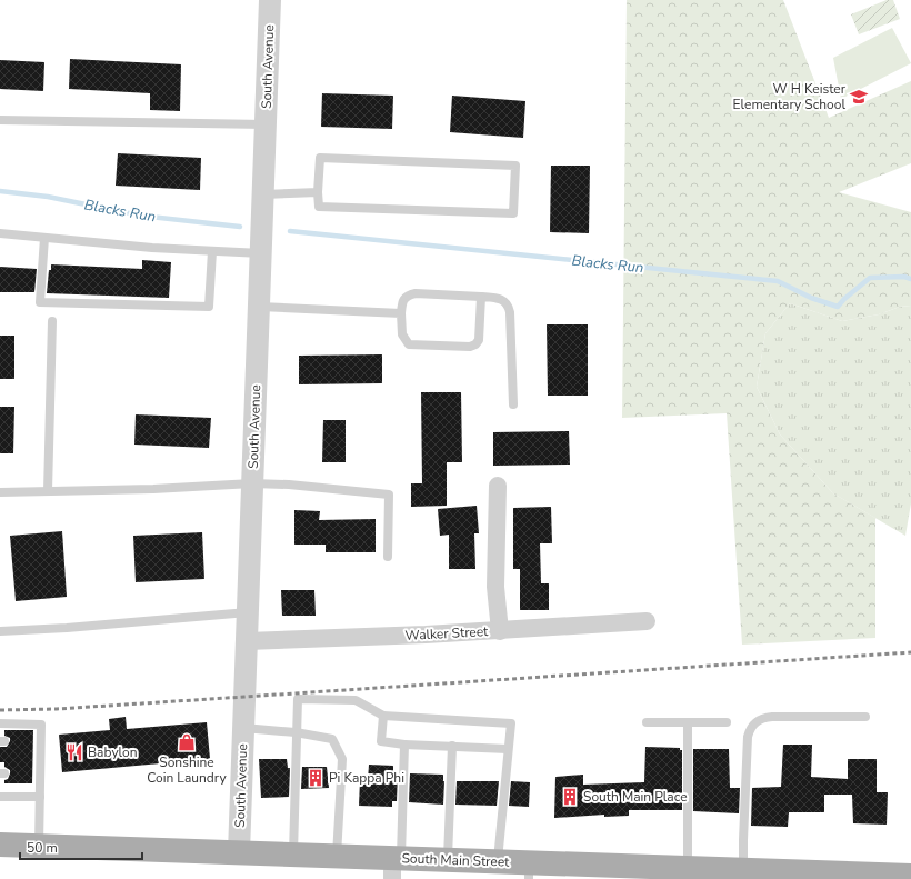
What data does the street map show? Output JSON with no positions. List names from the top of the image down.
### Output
{
  "streets": {
    "main road": ["South Main Street"],
    "street": ["South Avenue", "Walker Street"]
  },
  "crossings": [
    ["South Avenue", "Walker Street"],
    ["South Avenue", "South Main Street"]
  ],
  "water": ["Blacks Run"],
  "places": {
    "school or university": ["W H Keister Elementary School"],
    "shop": ["Sonshine Coin Laundry"],
    "restaurant": ["Babylon"],
    "building": ["Pi Kappa Phi", "South Main Place"]
  },
  "scale_bar": "50 m"
}
